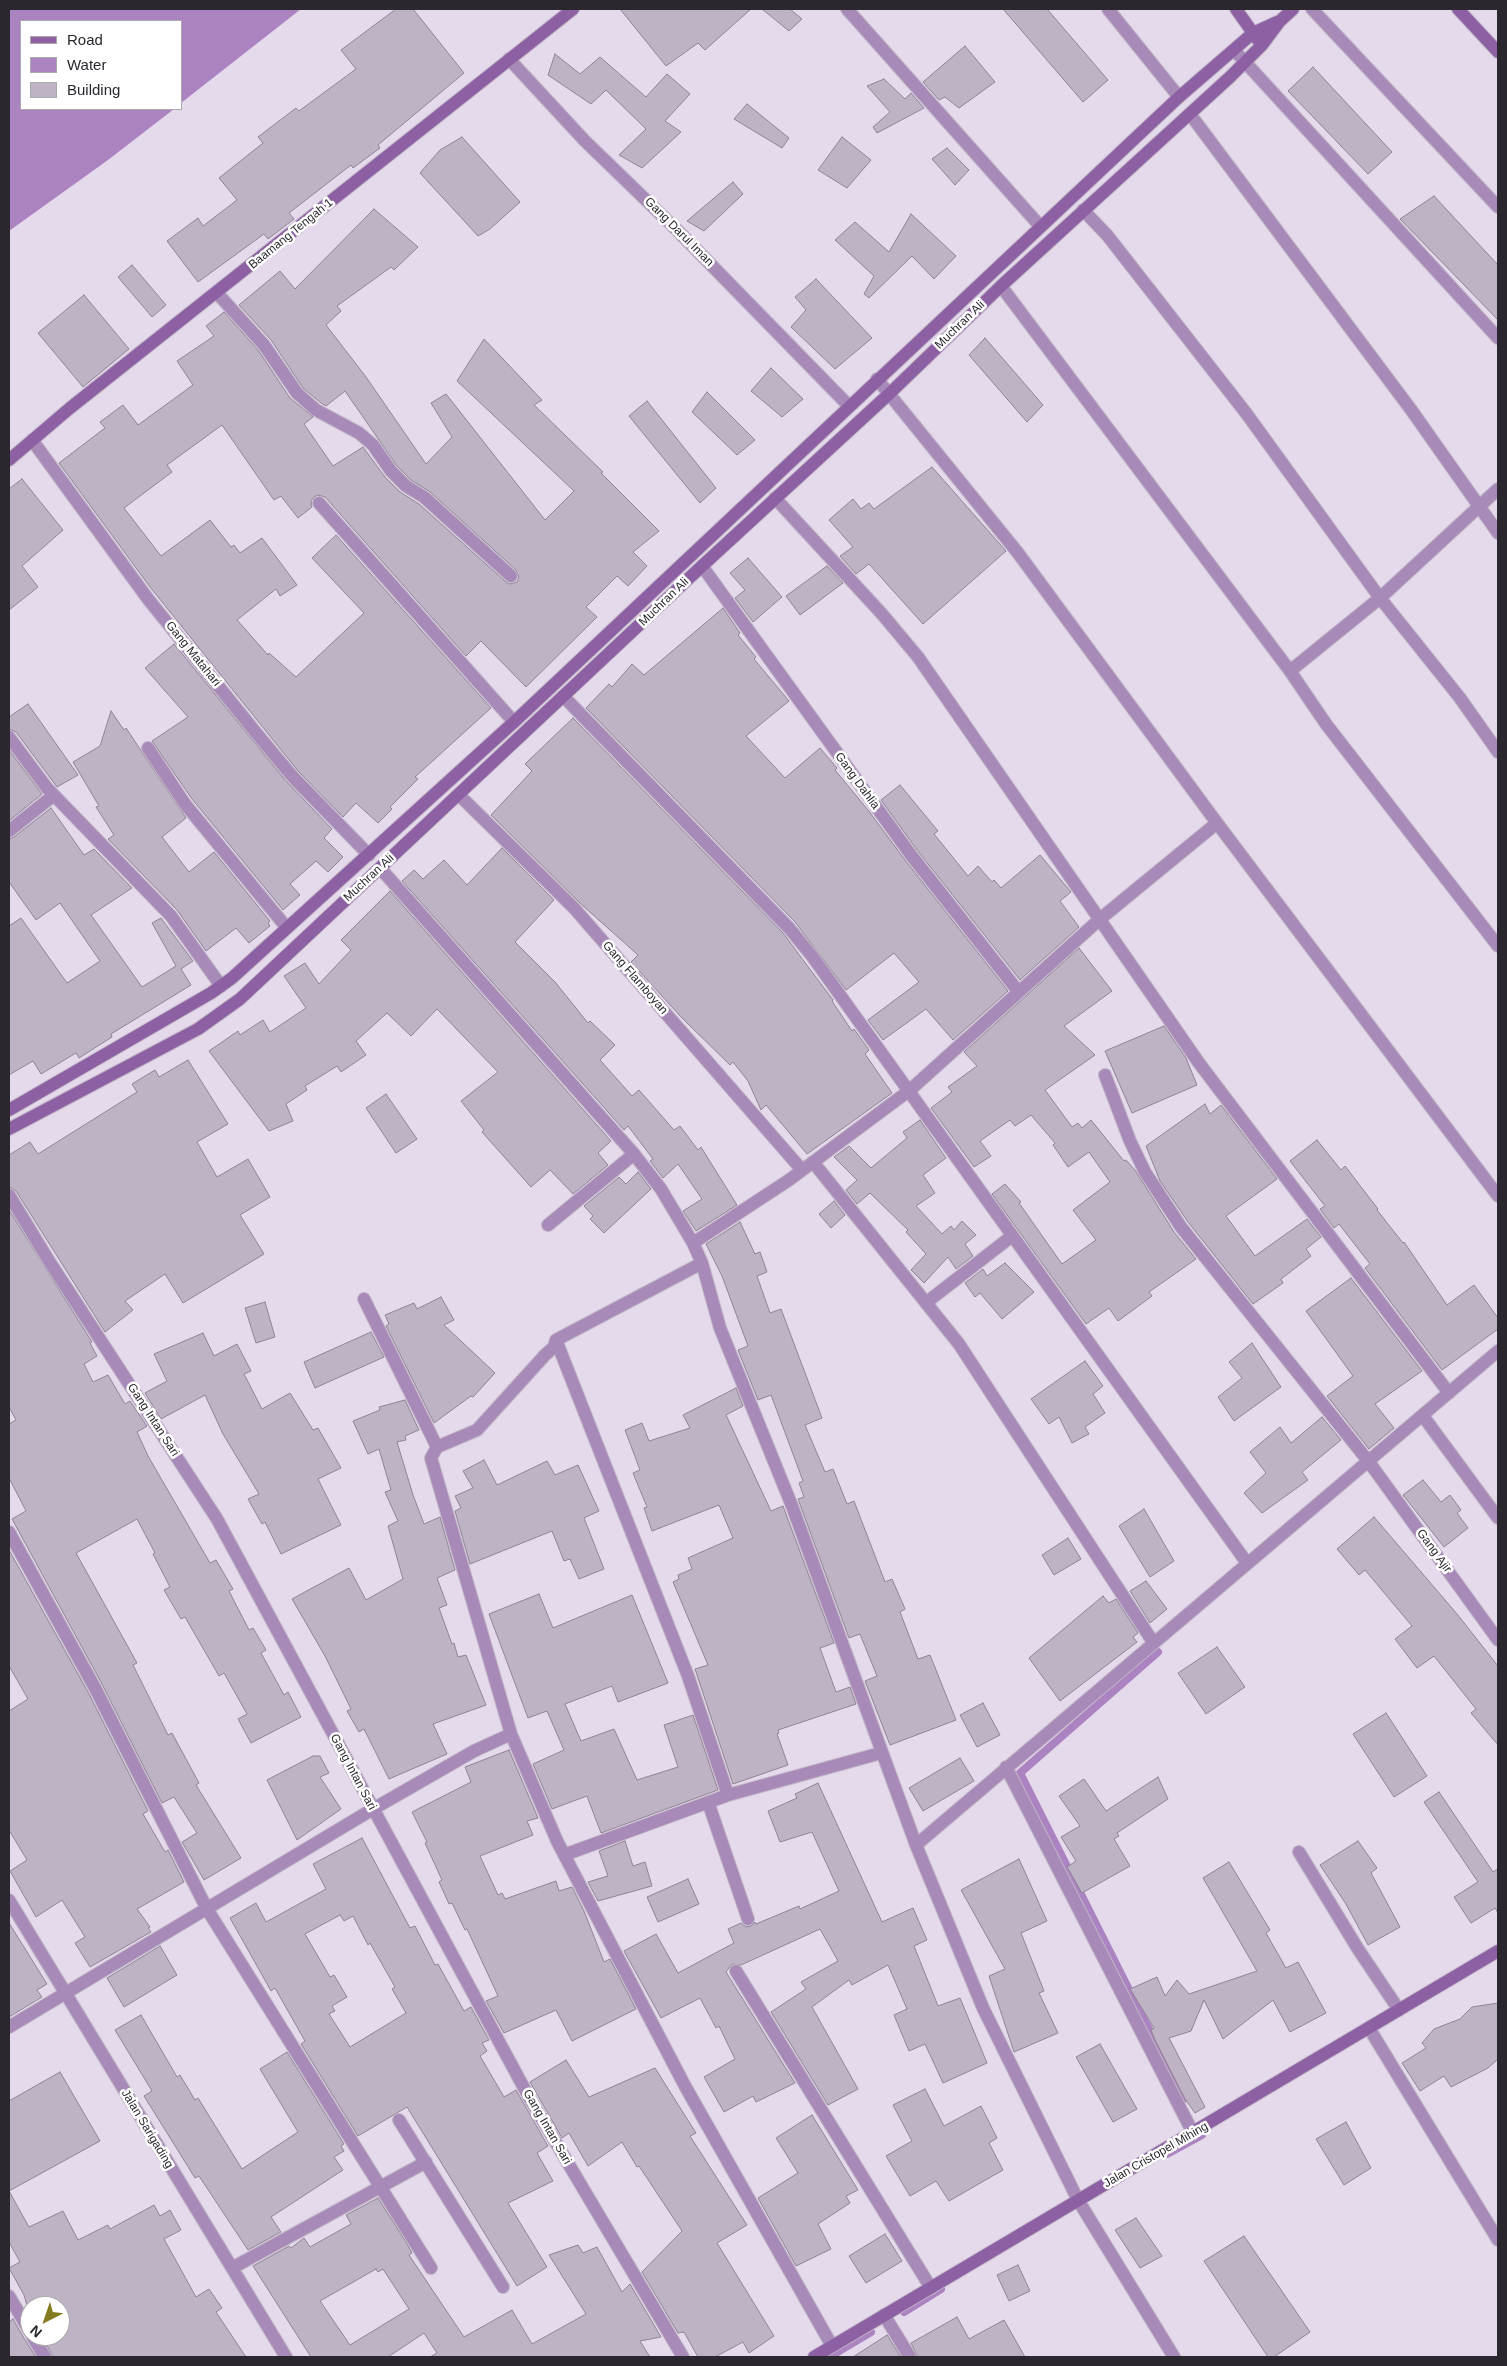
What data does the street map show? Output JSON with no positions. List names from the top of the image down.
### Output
{
  "streets": {
    "street": [
      "Gang Darul Iman",
      "Baamang Tengah 1",
      "Muchran Ali",
      "Gang Matahari",
      "Gang Dahlia",
      "Gang Flamboyan",
      "Gang Intan Sari",
      "Gang Ajir",
      "Jalan Sarigading",
      "Jalan Cristopel Mihing"
    ]
  },
  "crossings": [
    ["Gang Darul Iman", "Baamang Tengah 1"],
    ["Gang Darul Iman", "Muchran Ali"],
    ["Baamang Tengah 1", "Gang Matahari"],
    ["Muchran Ali", "Gang Matahari"],
    ["Muchran Ali", "Gang Dahlia"],
    ["Muchran Ali", "Gang Flamboyan"]
  ],
  "legend": ["Road", "Water", "Building"],
  "north": "bottom left"
}
